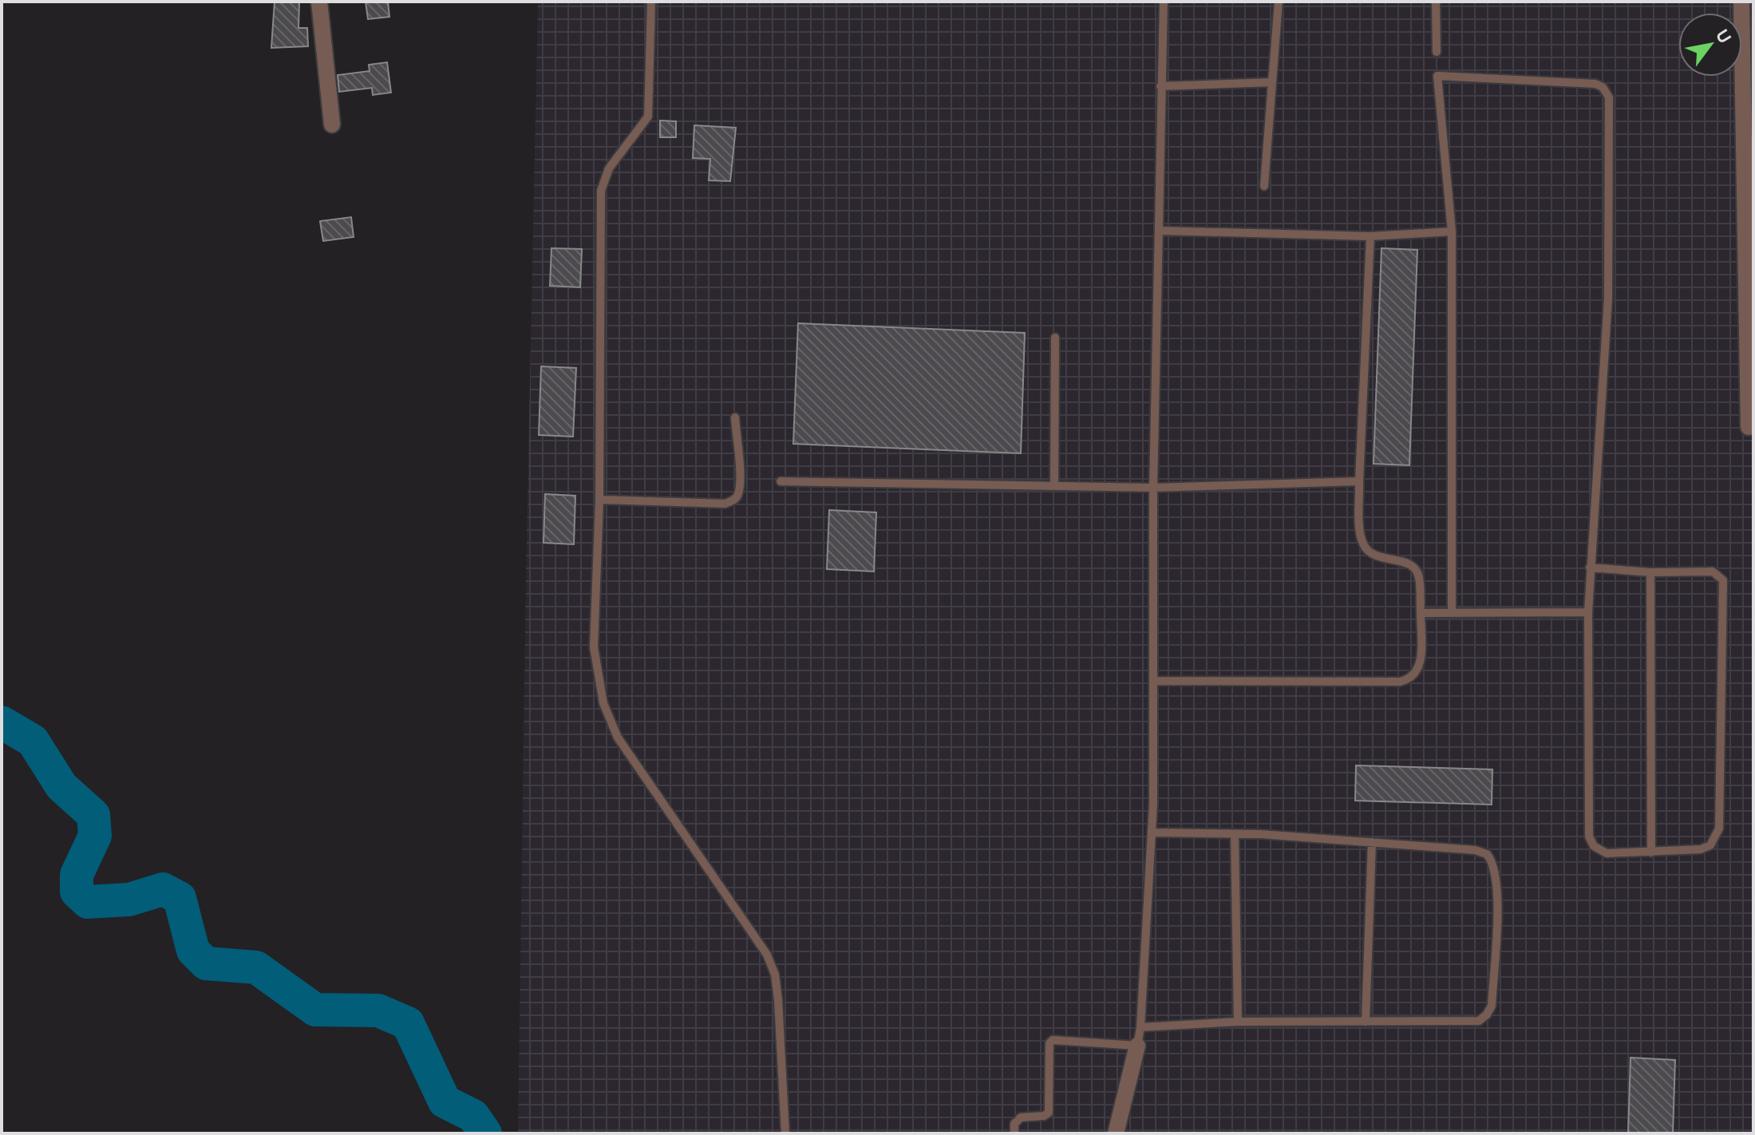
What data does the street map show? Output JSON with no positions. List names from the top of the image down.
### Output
{
  "north": "top right"
}
